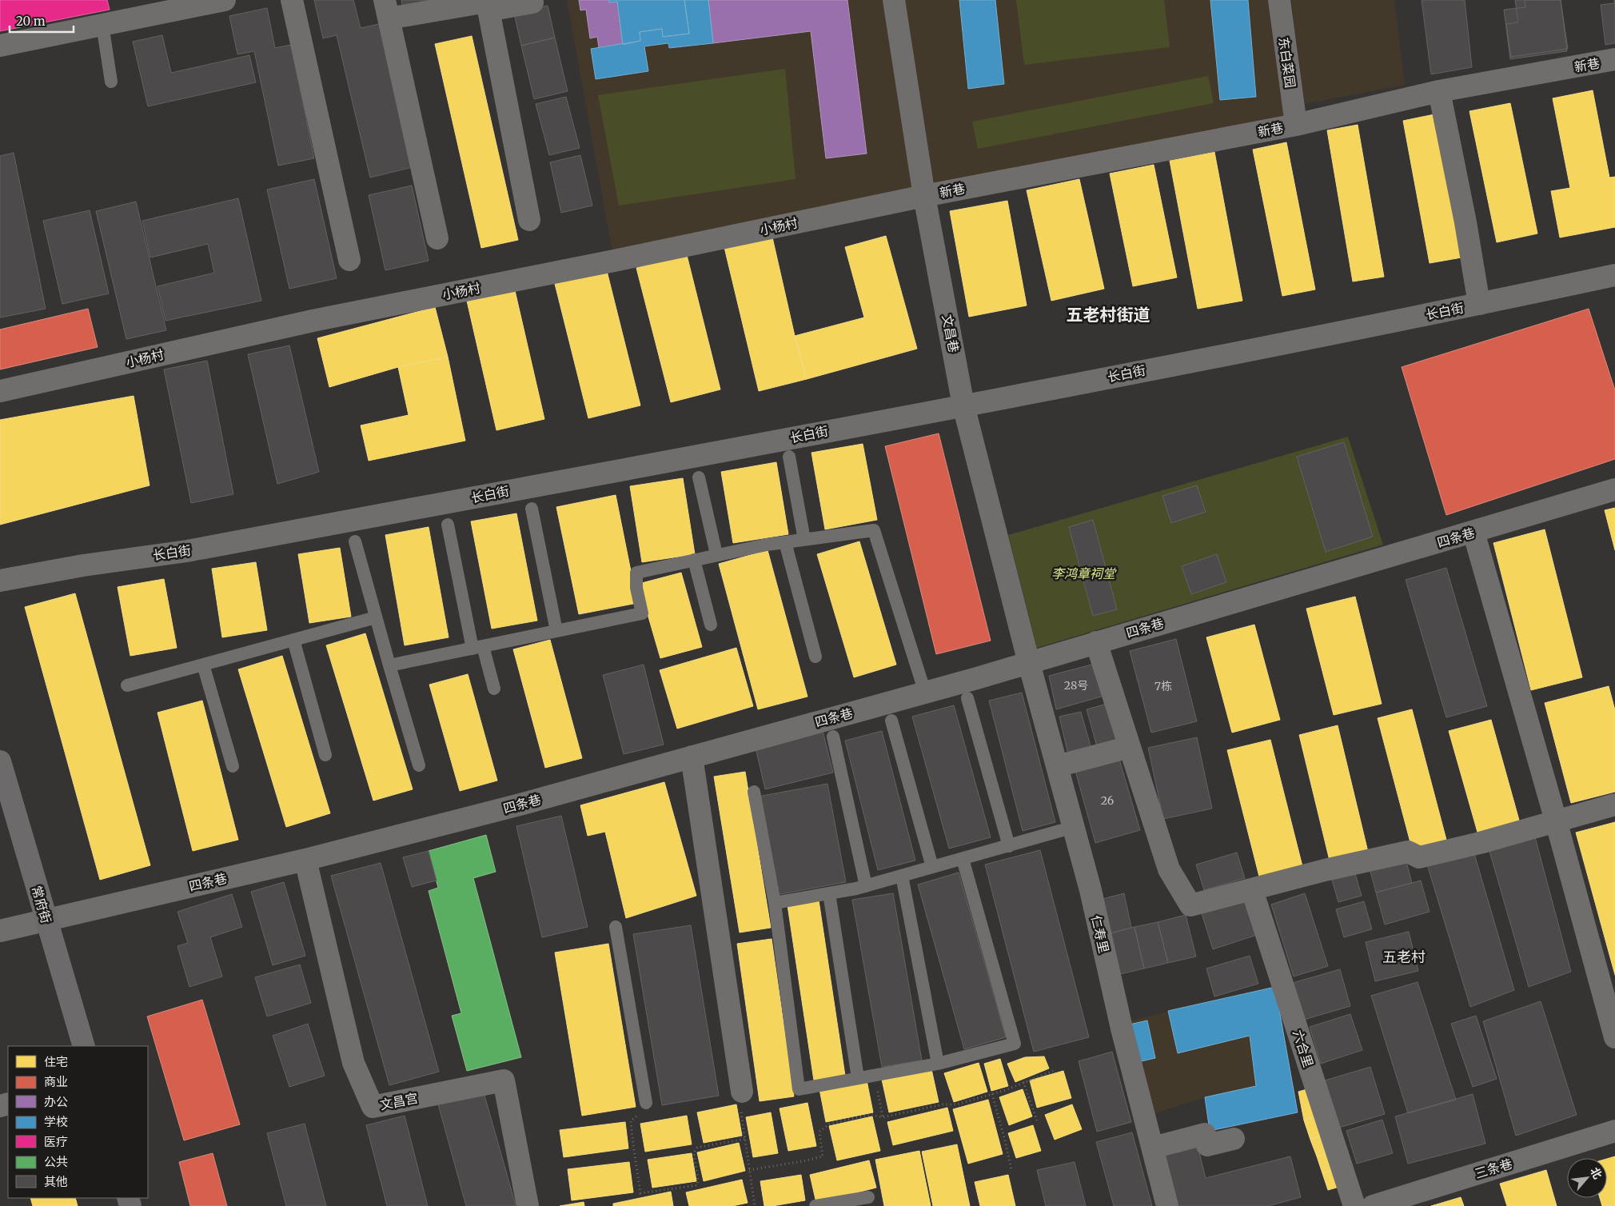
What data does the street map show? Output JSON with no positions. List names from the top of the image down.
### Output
{
  "streets": {
    "main road": ["常府街"],
    "street": [
      "东白菜园",
      "新巷",
      "小杨村",
      "长白街",
      "文昌巷",
      "四条巷",
      "仁寿里",
      "六合里",
      "文昌宫",
      "三条巷"
    ]
  },
  "crossings": [
    ["东白菜园", "新巷"],
    ["新巷", "小杨村"],
    ["新巷", "文昌巷"],
    ["小杨村", "文昌巷"],
    ["长白街", "文昌巷"],
    ["文昌巷", "四条巷"],
    ["文昌巷", "仁寿里"],
    ["四条巷", "常府街"],
    ["四条巷", "仁寿里"],
    ["四条巷", "文昌宫"]
  ],
  "districts": ["五老村街道", "五老村"],
  "parks": ["李鸿章祠堂"],
  "house_numbers": ["28号", "7栋", "26"],
  "legend": [
    "住宅",
    "商业",
    "办公",
    "学校",
    "医疗",
    "公共",
    "其他"
  ],
  "scale_bar": "20 m",
  "north": "top right"
}
